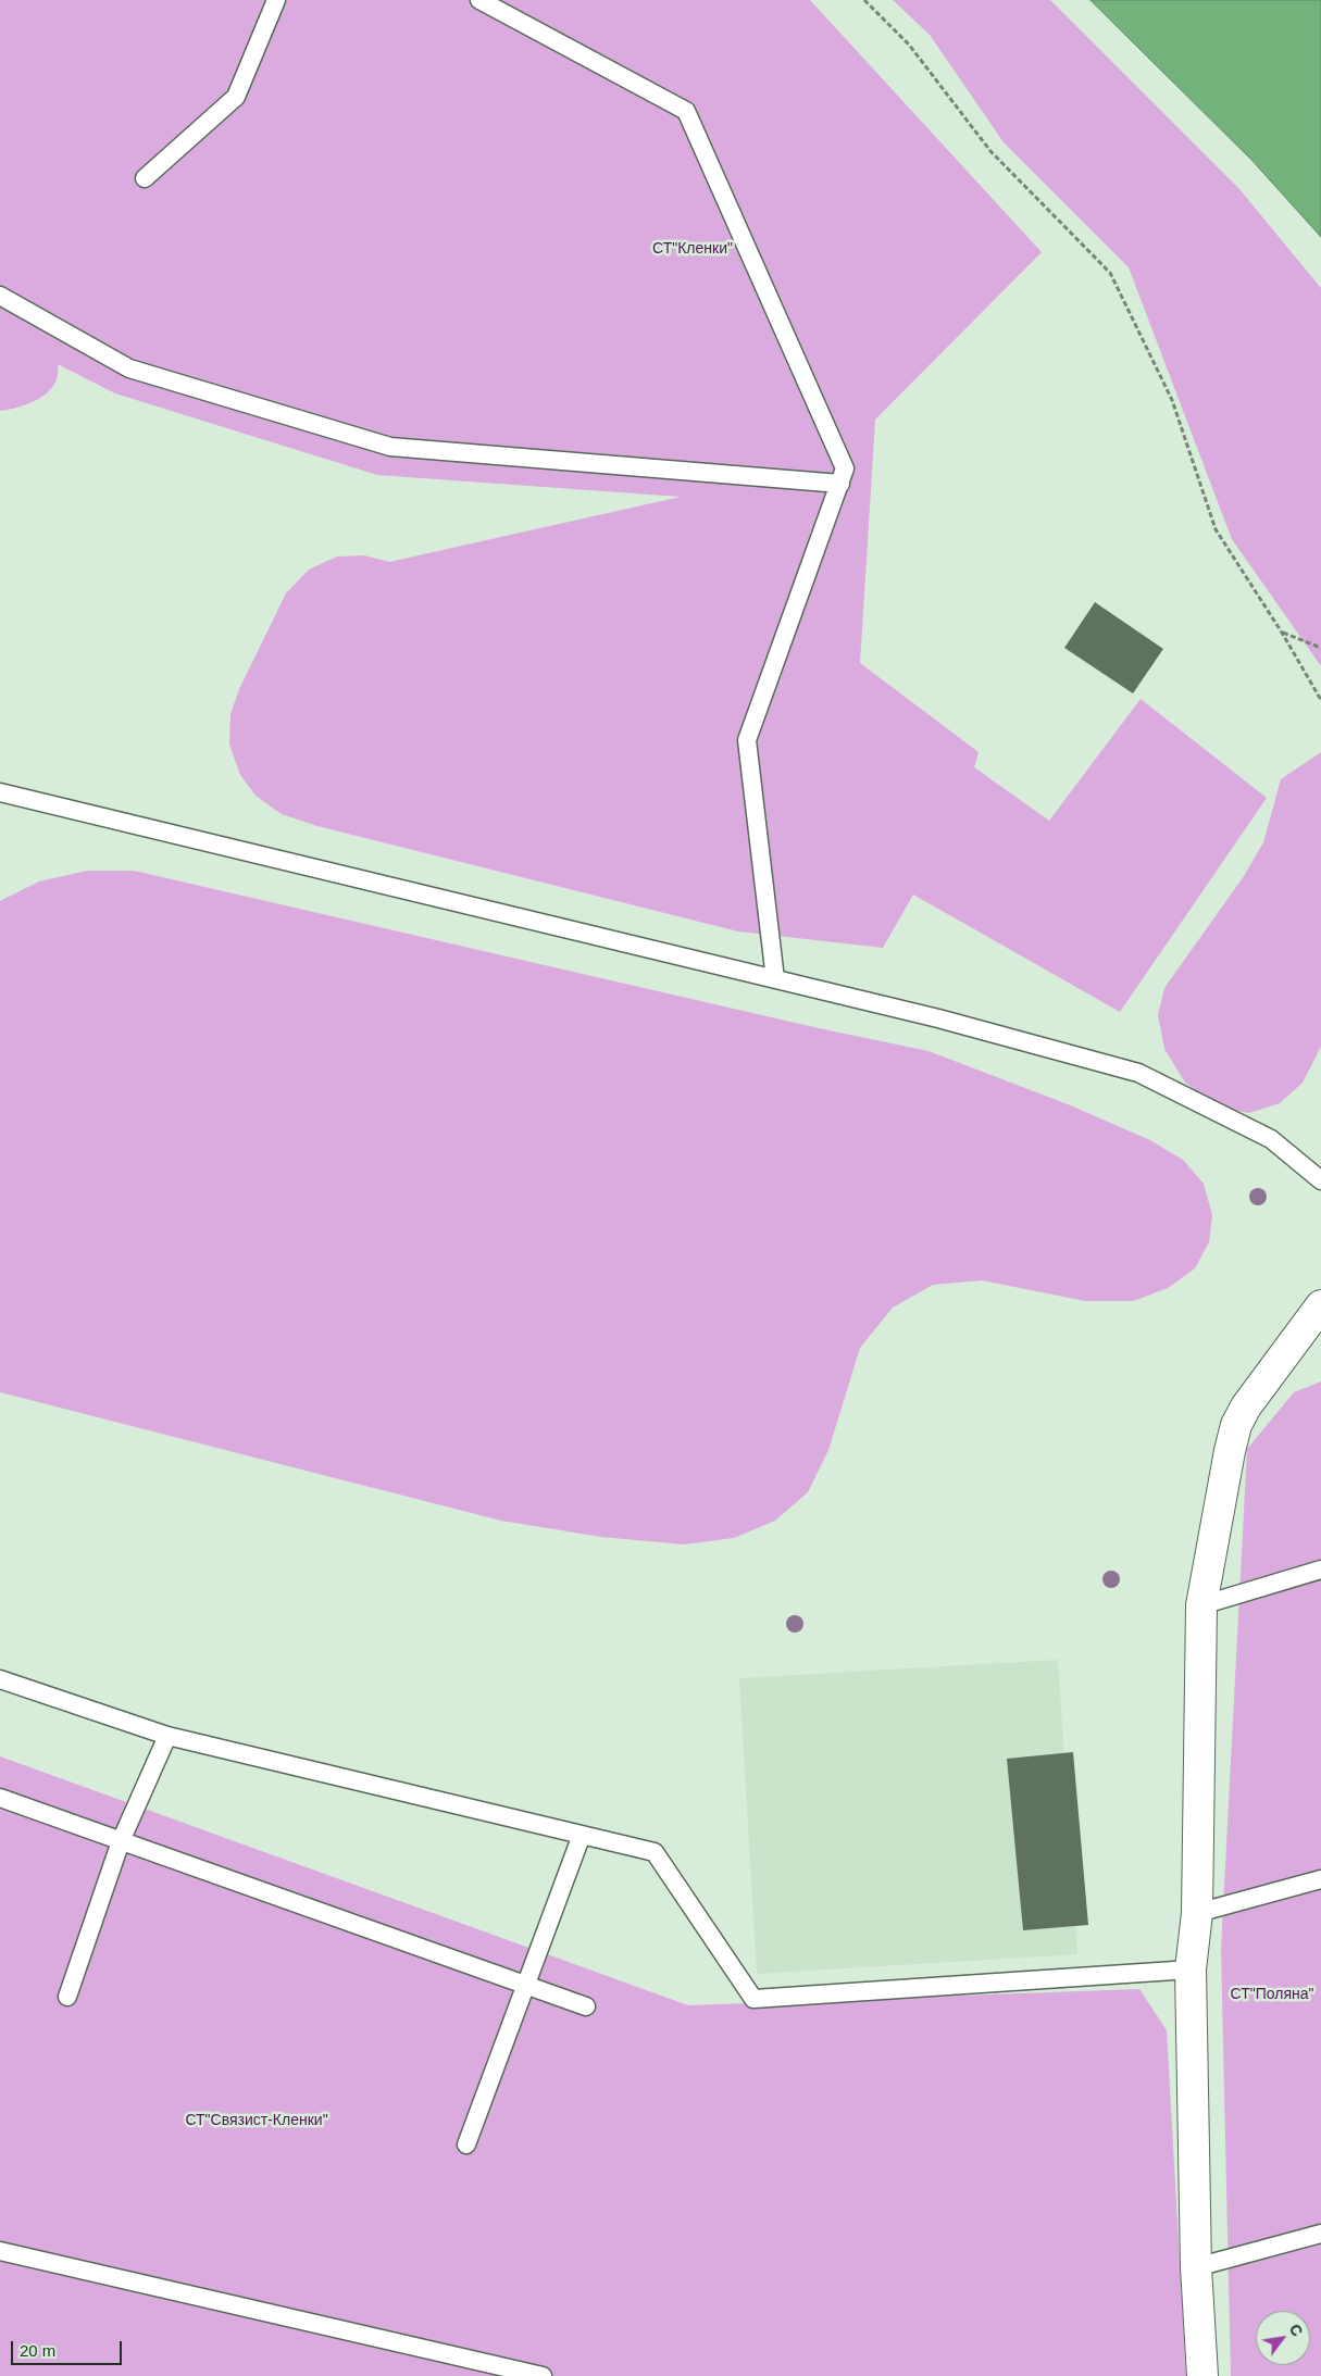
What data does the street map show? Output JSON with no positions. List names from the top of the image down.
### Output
{
  "parks": ["СТ\"Кленки\"", "СТ\"Поляна\"", "СТ\"Связист-Кленки\""],
  "scale_bar": "20 m",
  "north": "top right"
}
